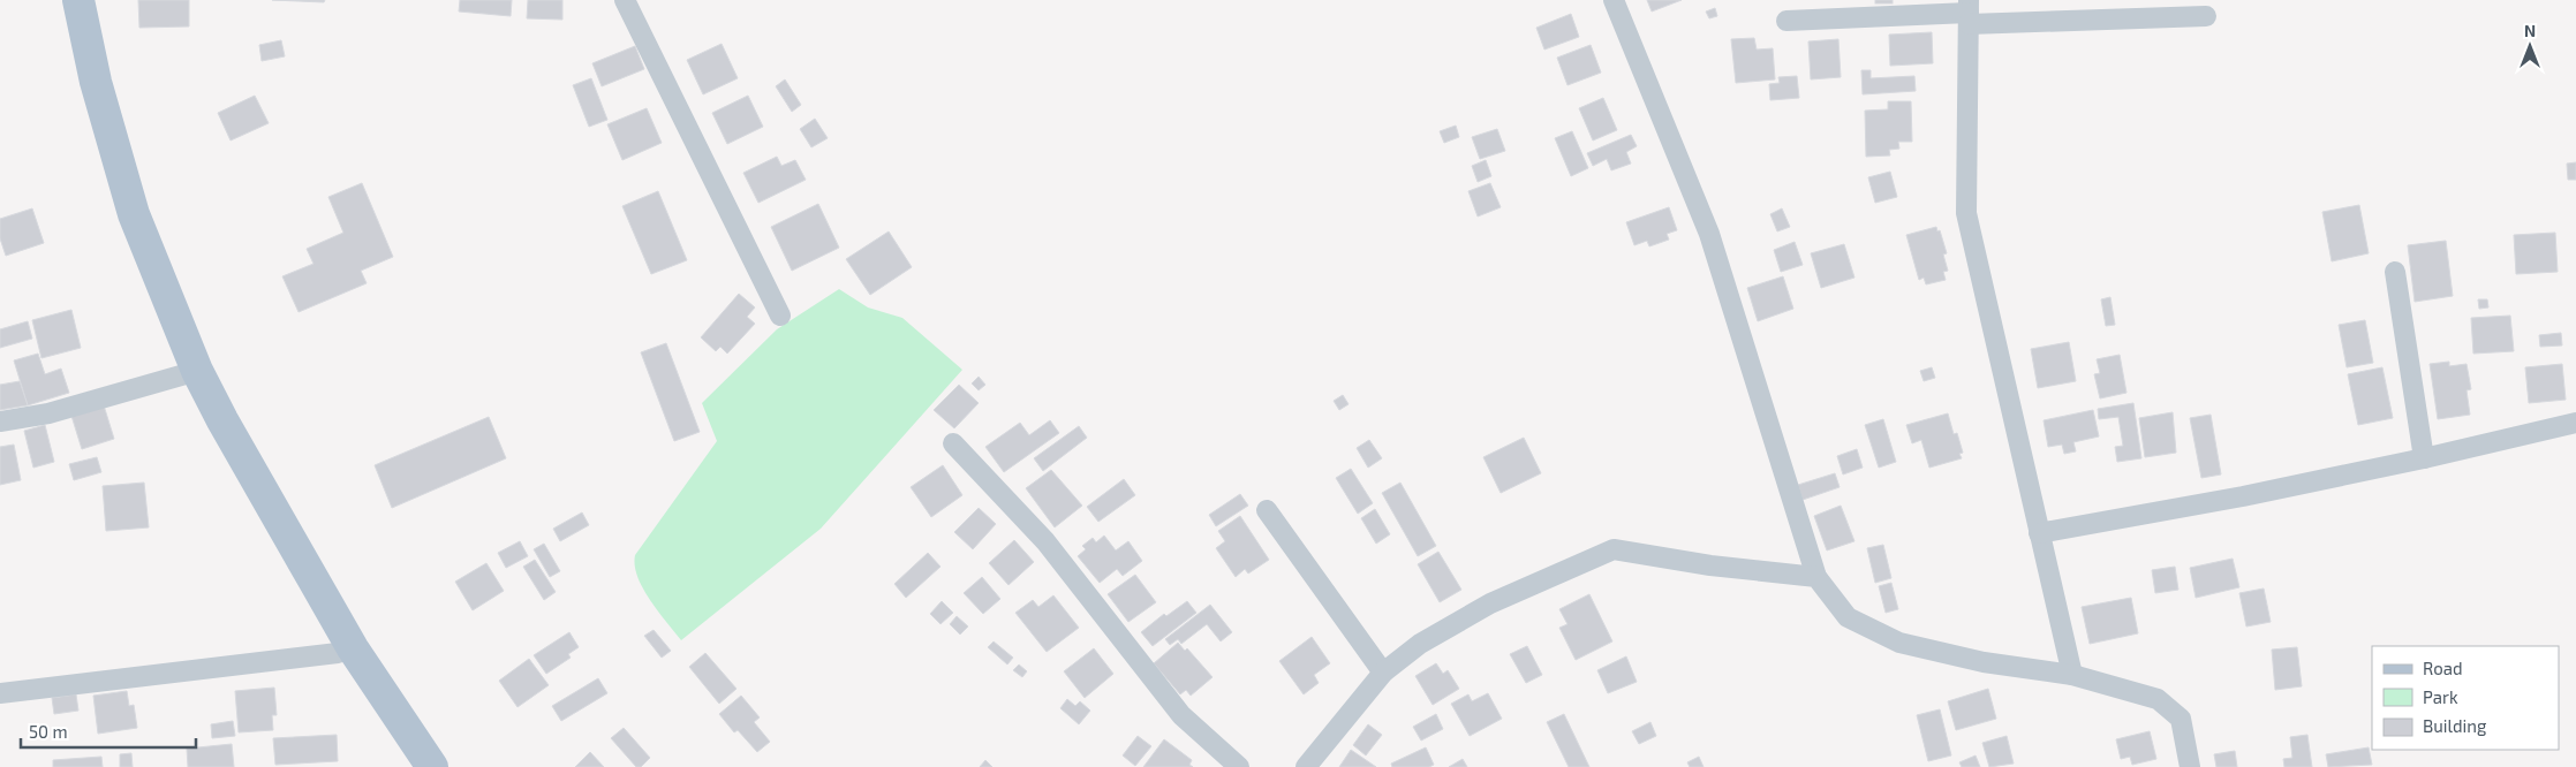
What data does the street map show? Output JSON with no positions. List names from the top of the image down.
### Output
{
  "legend": ["Road", "Park", "Building"],
  "scale_bar": "50 m",
  "north": "top"
}
